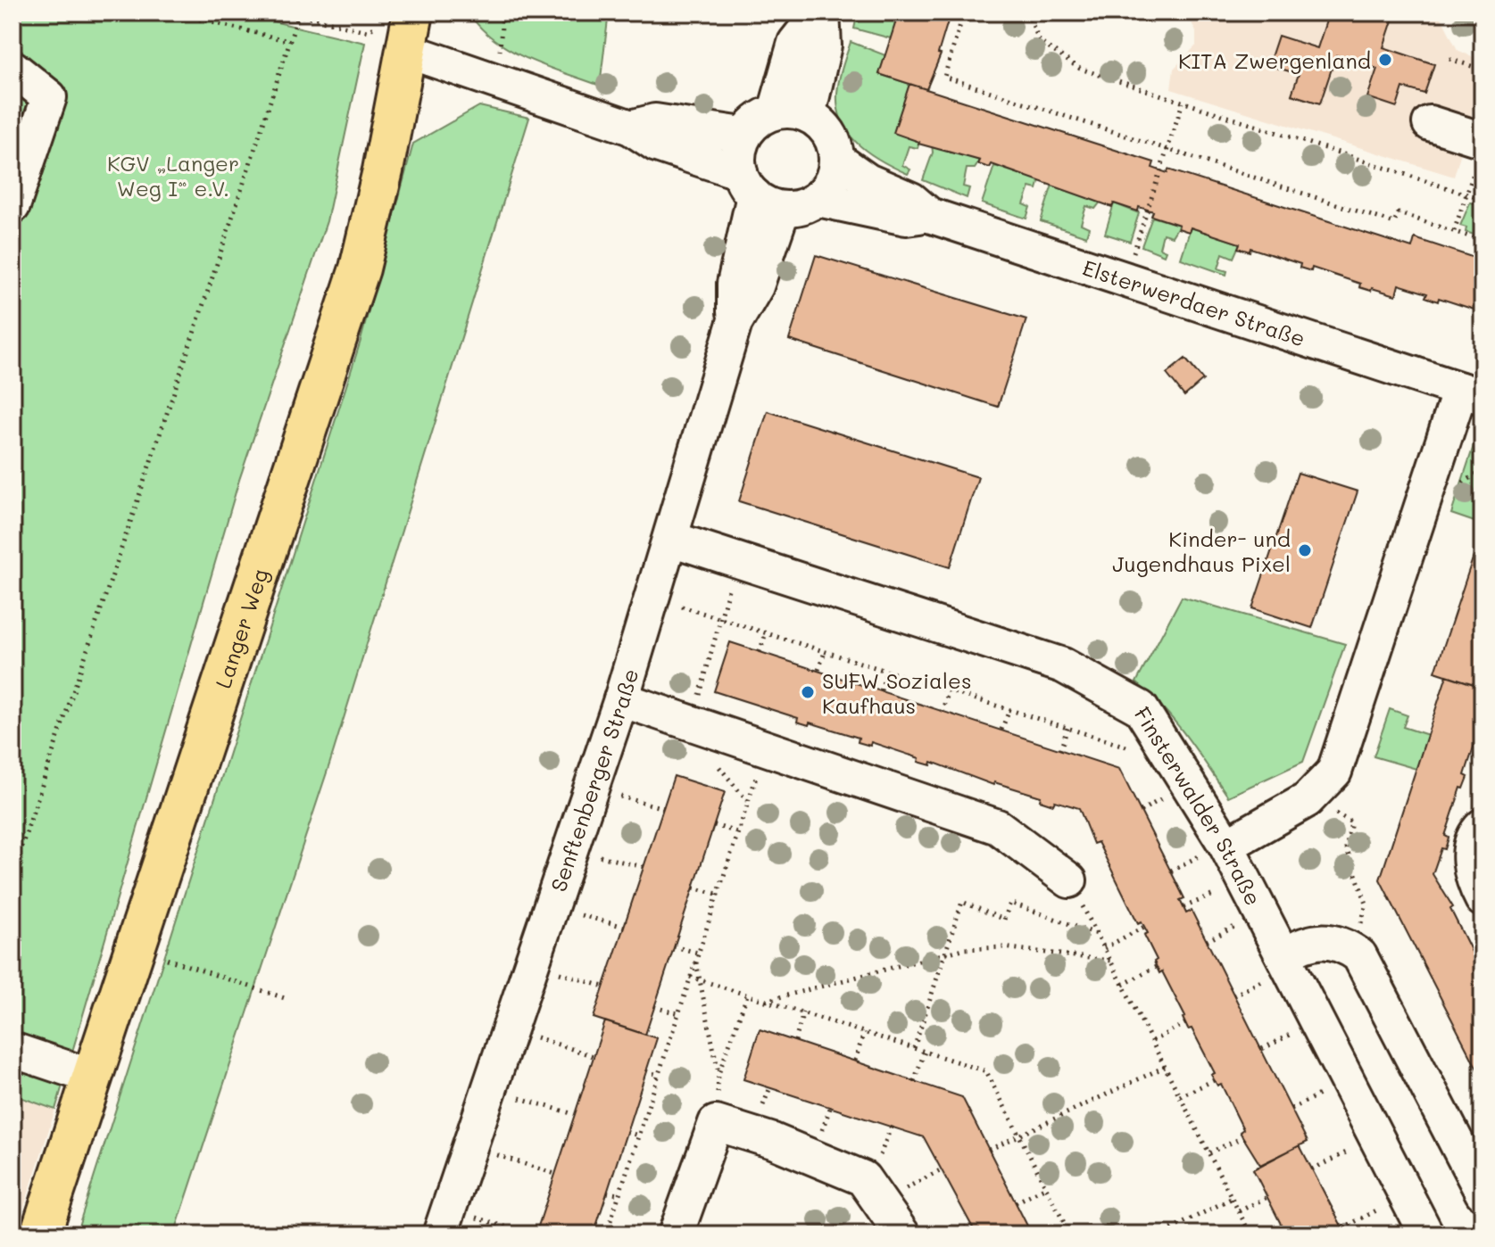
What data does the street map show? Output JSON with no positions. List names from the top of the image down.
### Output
{
  "streets": {
    "main road": ["Langer Weg"],
    "street": ["Elsterwerdaer Straße", "Senftenberger Straße", "Finsterwalder Straße"]
  },
  "crossings": [
    ["Elsterwerdaer Straße", "Senftenberger Straße"],
    ["Elsterwerdaer Straße", "Finsterwalder Straße"],
    ["Senftenberger Straße", "Finsterwalder Straße"]
  ],
  "parks": ["KGV „Langer Weg I“ e.V."],
  "places": ["KITA Zwergenland", "Kinder- und Jugendhaus Pixel", "SUFW Soziales Kaufhaus"]
}
